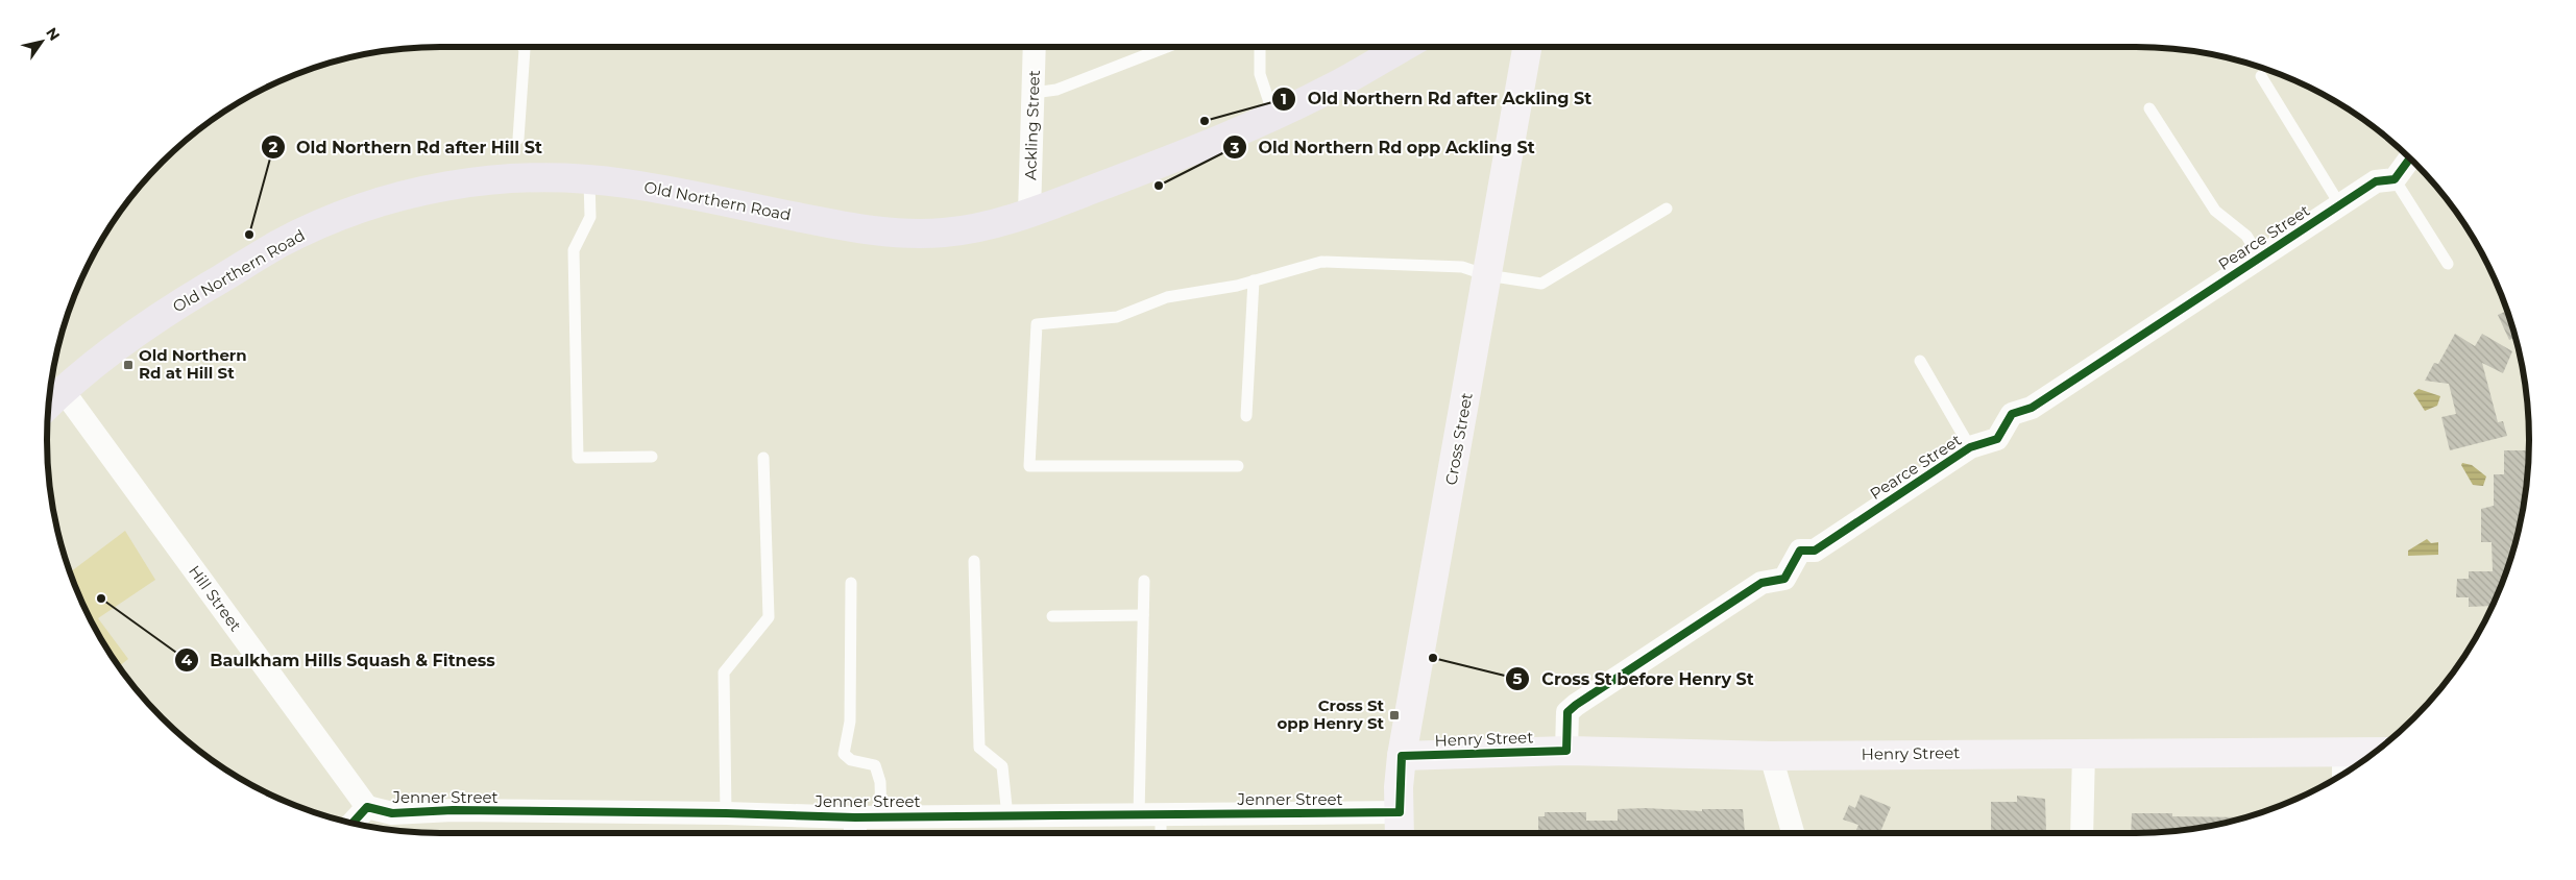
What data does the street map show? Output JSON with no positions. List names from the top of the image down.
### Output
{
  "streets": {
    "main road": ["Old Northern Road"],
    "street": [
      "Ackling Street",
      "Pearce Street",
      "Cross Street",
      "Hill Street",
      "Henry Street",
      "Jenner Street"
    ]
  },
  "crossings": [
    ["Ackling Street", "Old Northern Road"],
    ["Old Northern Road", "Hill Street"],
    ["Pearce Street", "Henry Street"],
    ["Cross Street", "Henry Street"],
    ["Cross Street", "Jenner Street"],
    ["Hill Street", "Jenner Street"]
  ],
  "places": {
    "other": [
      "Old Northern Rd after Ackling St",
      "Old Northern Rd opp Ackling St",
      "Old Northern Rd after Hill St",
      "Baulkham Hills Squash & Fitness",
      "Cross St before Henry St"
    ],
    "transit": ["Old Northern Rd at Hill St", "Cross St opp Henry St"]
  },
  "north": "top right"
}
